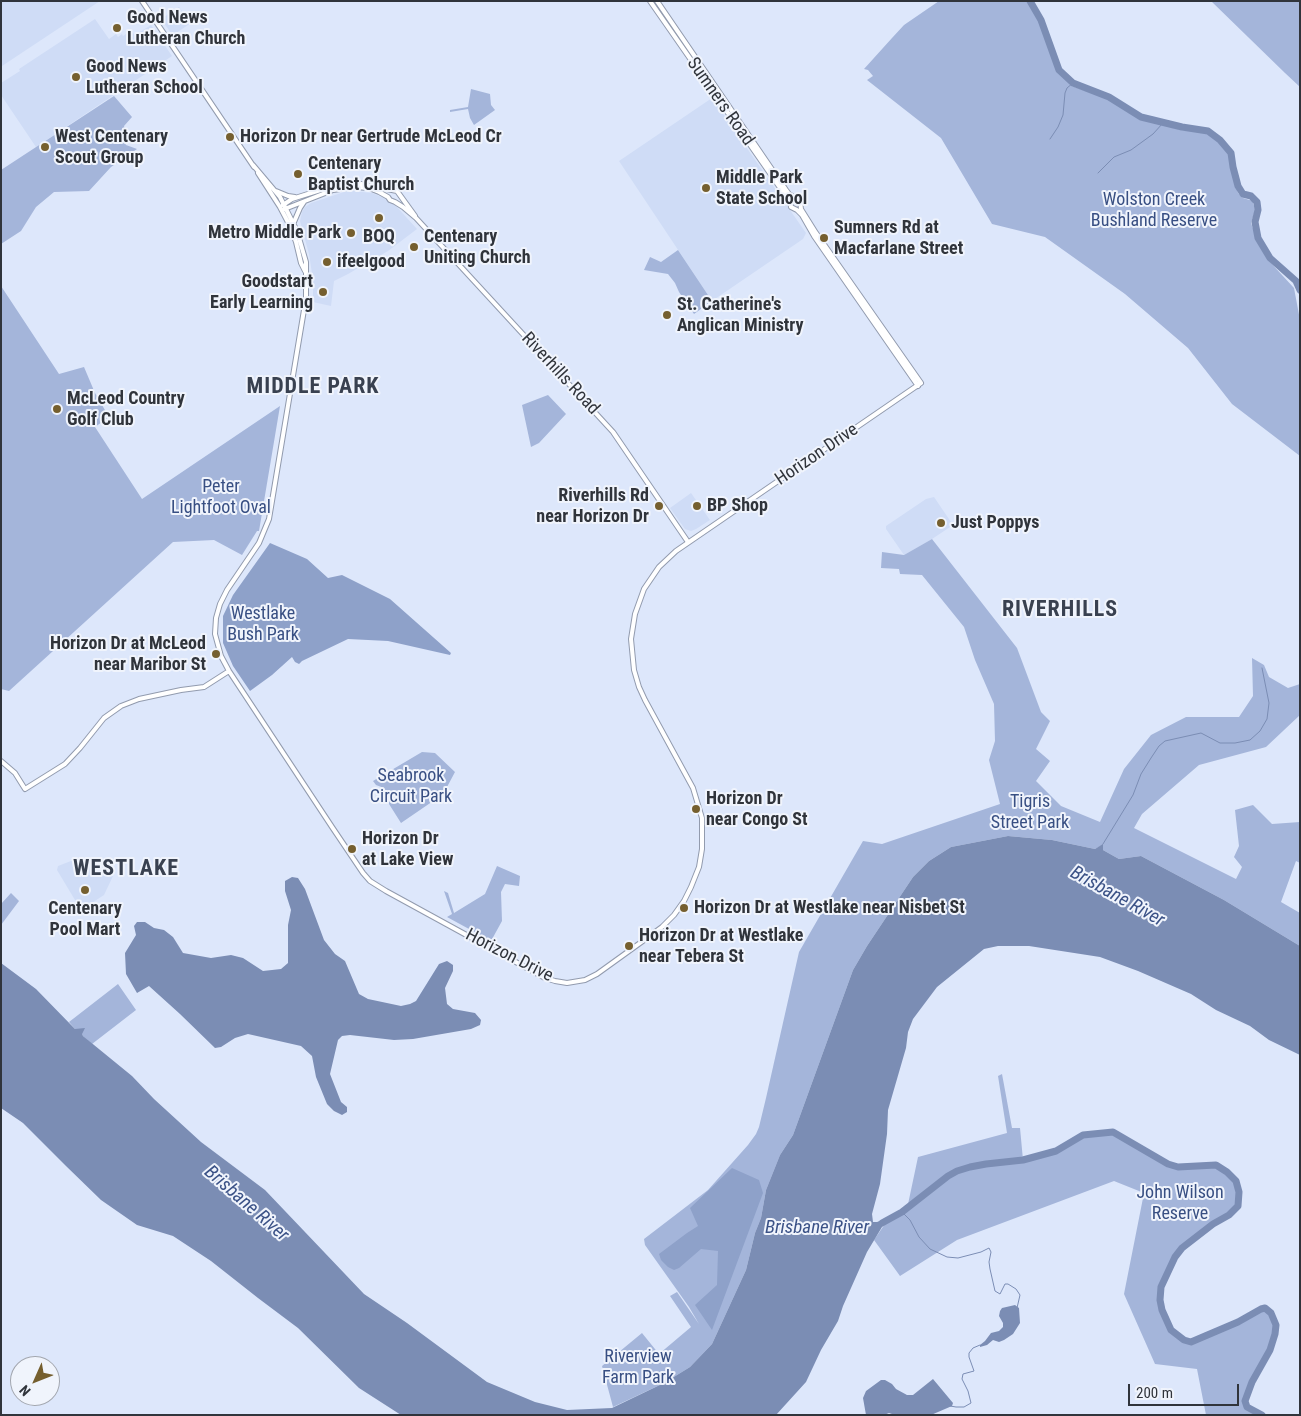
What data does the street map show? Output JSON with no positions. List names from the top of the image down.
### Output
{
  "streets": {
    "street": ["Sumners Road", "Riverhills Road", "Horizon Drive"]
  },
  "crossings": [
    ["Riverhills Road", "Horizon Drive"]
  ],
  "districts": ["MIDDLE PARK", "RIVERHILLS", "WESTLAKE"],
  "water": ["Brisbane River"],
  "parks": [
    "Wolston Creek Bushland Reserve",
    "Peter Lightfoot Oval",
    "Westlake Bush Park",
    "Seabrook Circuit Park",
    "Tigris Street Park",
    "John Wilson Reserve",
    "Riverview Farm Park"
  ],
  "places": [
    "Good News Lutheran Church",
    "Good News Lutheran School",
    "Horizon Dr near Gertrude McLeod Cr",
    "West Centenary Scout Group",
    "Centenary Baptist Church",
    "Middle Park State School",
    "BOQ",
    "Metro Middle Park",
    "Sumners Rd at Macfarlane Street",
    "Centenary Uniting Church",
    "ifeelgood",
    "Goodstart Early Learning",
    "St. Catherine's Anglican Ministry",
    "McLeod Country Golf Club",
    "Riverhills Rd near Horizon Dr",
    "BP Shop",
    "Just Poppys",
    "Horizon Dr at McLeod near Maribor St",
    "Horizon Dr near Congo St",
    "Horizon Dr at Lake View",
    "Centenary Pool Mart",
    "Horizon Dr at Westlake near Nisbet St",
    "Horizon Dr at Westlake near Tebera St"
  ],
  "scale_bar": "200 m",
  "north": "bottom left"
}
